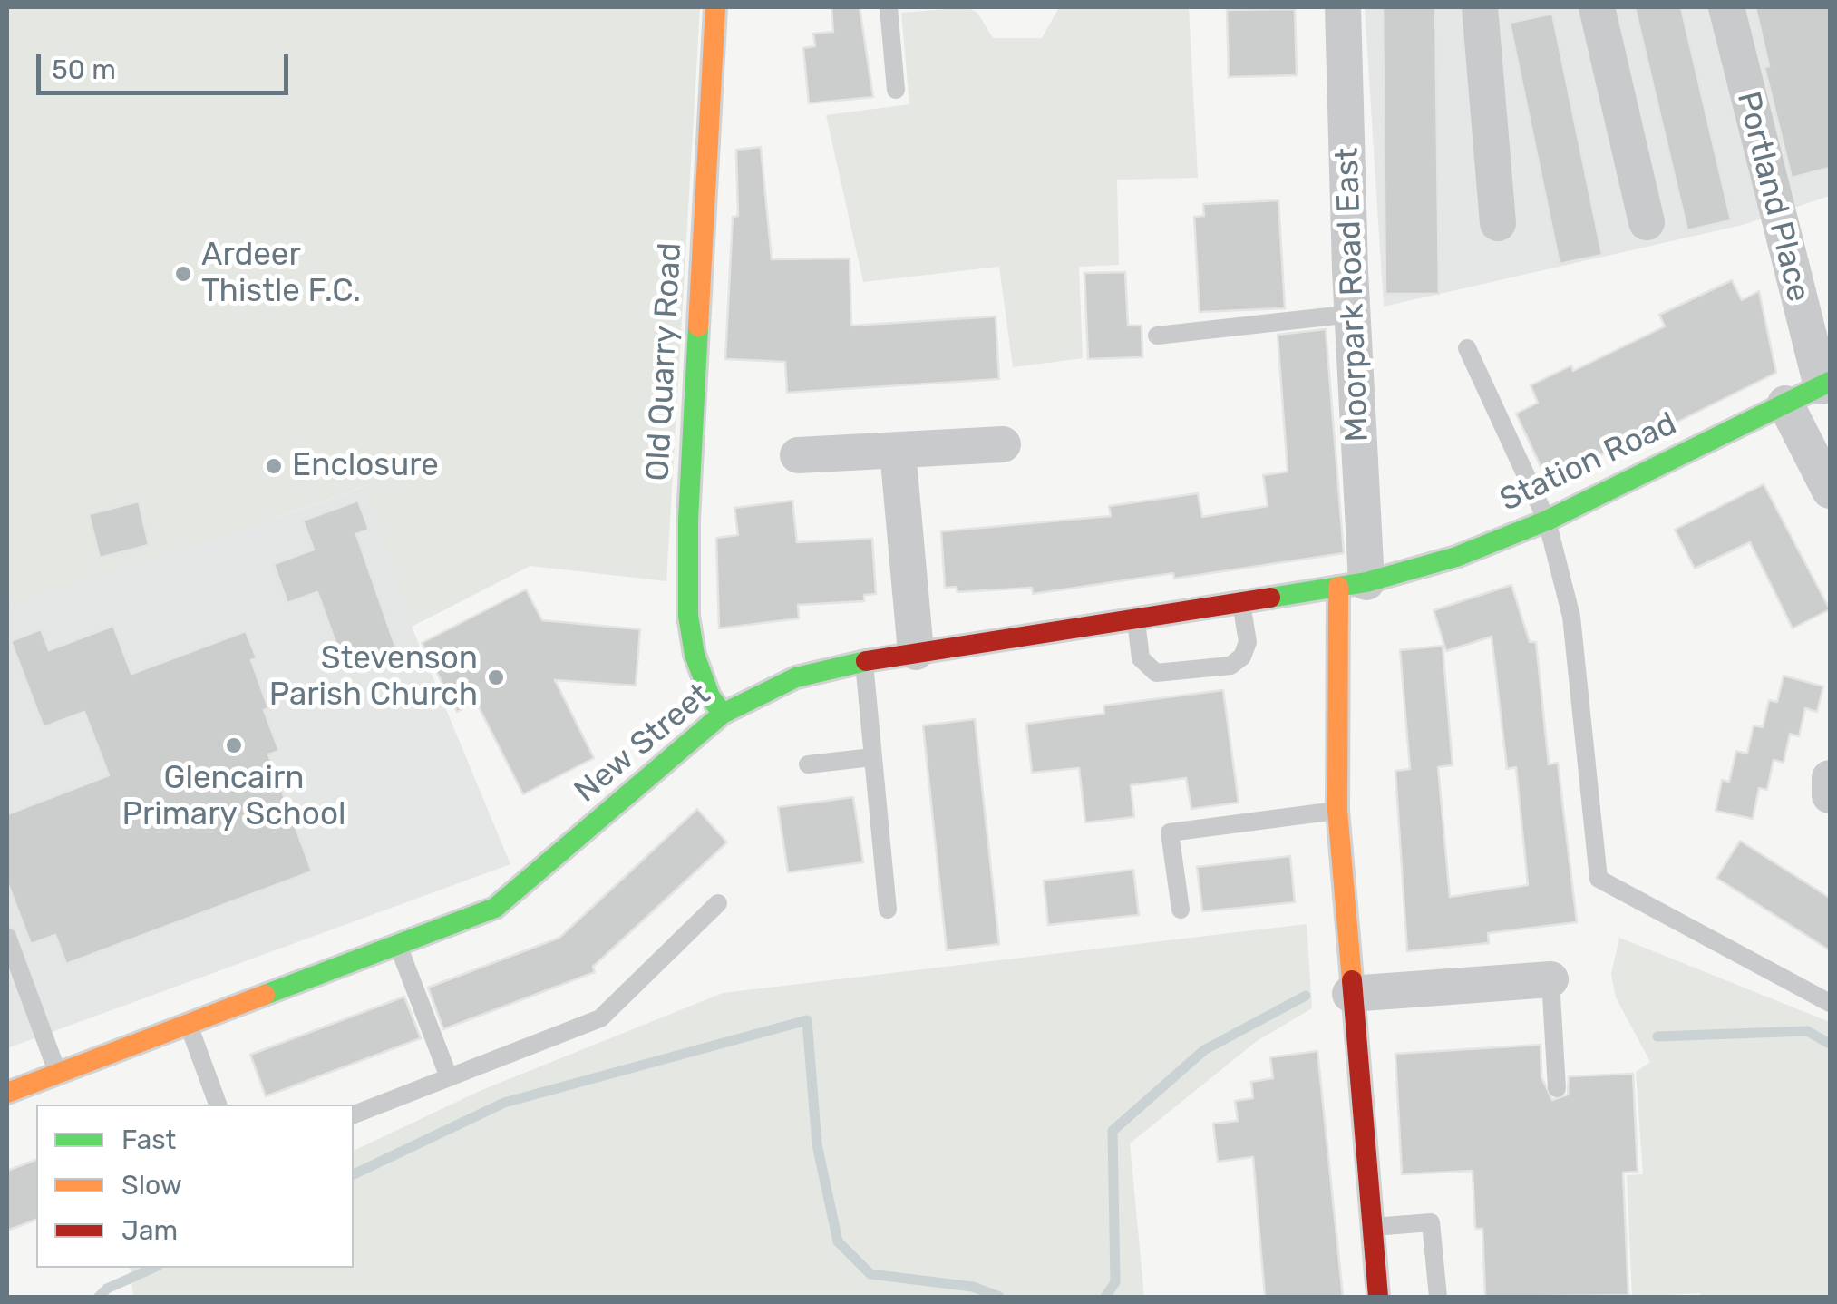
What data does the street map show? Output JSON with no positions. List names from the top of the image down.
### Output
{
  "streets": {
    "street": [
      "Portland Place",
      "Moorpark Road East",
      "Old Quarry Road",
      "Station Road",
      "New Street"
    ]
  },
  "crossings": [
    ["Portland Place", "Station Road"],
    ["Moorpark Road East", "Station Road"],
    ["Moorpark Road East", "New Street"],
    ["Old Quarry Road", "New Street"],
    ["Station Road", "New Street"]
  ],
  "places": [
    "Ardeer Thistle F.C.",
    "Enclosure",
    "Stevenson Parish Church",
    "Glencairn Primary School"
  ],
  "legend": ["Fast", "Slow", "Jam"],
  "scale_bar": "50 m"
}
